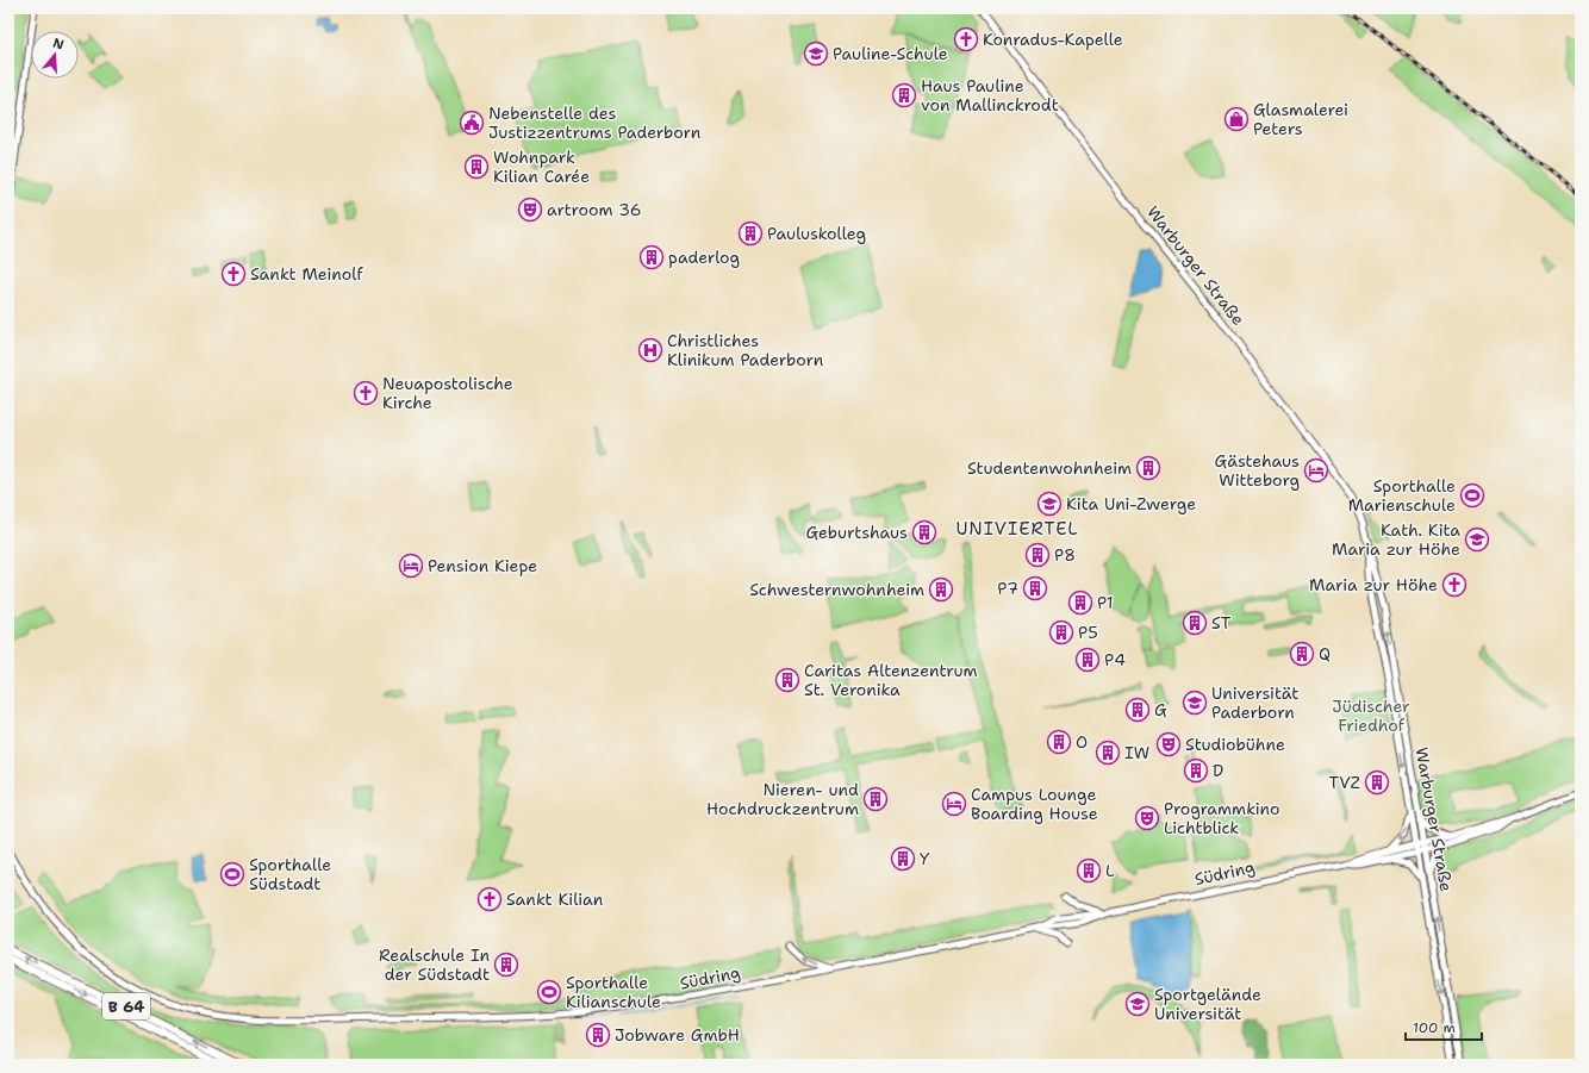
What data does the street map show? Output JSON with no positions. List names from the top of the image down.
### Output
{
  "streets": {
    "highway": ["B 64"],
    "main road": ["Warburger Straße", "Südring"]
  },
  "districts": ["UNIVIERTEL"],
  "parks": ["Jüdischer Friedhof"],
  "places": {
    "church": [
      "Konradus-Kapelle",
      "Sankt Meinolf",
      "Neuapostolische Kirche",
      "Maria zur Höhe",
      "Sankt Kilian"
    ],
    "school or university": [
      "Pauline-Schule",
      "Kita Uni-Zwerge",
      "Kath. Kita Maria zur Höhe",
      "Universität Paderborn",
      "Sportgelände Universität"
    ],
    "building": [
      "Haus Pauline von Mallinckrodt",
      "Wohnpark Kilian Carée",
      "Pauluskolleg",
      "paderlog",
      "Studentenwohnheim",
      "Geburtshaus",
      "P8",
      "P7",
      "Schwesternwohnheim",
      "P1",
      "ST",
      "P5",
      "Q",
      "P4",
      "Caritas Altenzentrum St. Veronika",
      "G",
      "O",
      "IW",
      "D",
      "TVZ",
      "Nieren- und Hochdruckzentrum",
      "Y",
      "L",
      "Realschule In der Südstadt",
      "Jobware GmbH"
    ],
    "shop": ["Glasmalerei Peters"],
    "public building": ["Nebenstelle des Justizzentrums Paderborn"],
    "theatre": ["artroom 36", "Studiobühne", "Programmkino Lichtblick"],
    "hospital": ["Christliches Klinikum Paderborn"],
    "hotel": ["Gästehaus Witteborg", "Pension Kiepe", "Campus Lounge Boarding House"],
    "sports": ["Sporthalle Marienschule", "Sporthalle Südstadt", "Sporthalle Kilianschule"]
  },
  "scale_bar": "100 m",
  "north": "top"
}
